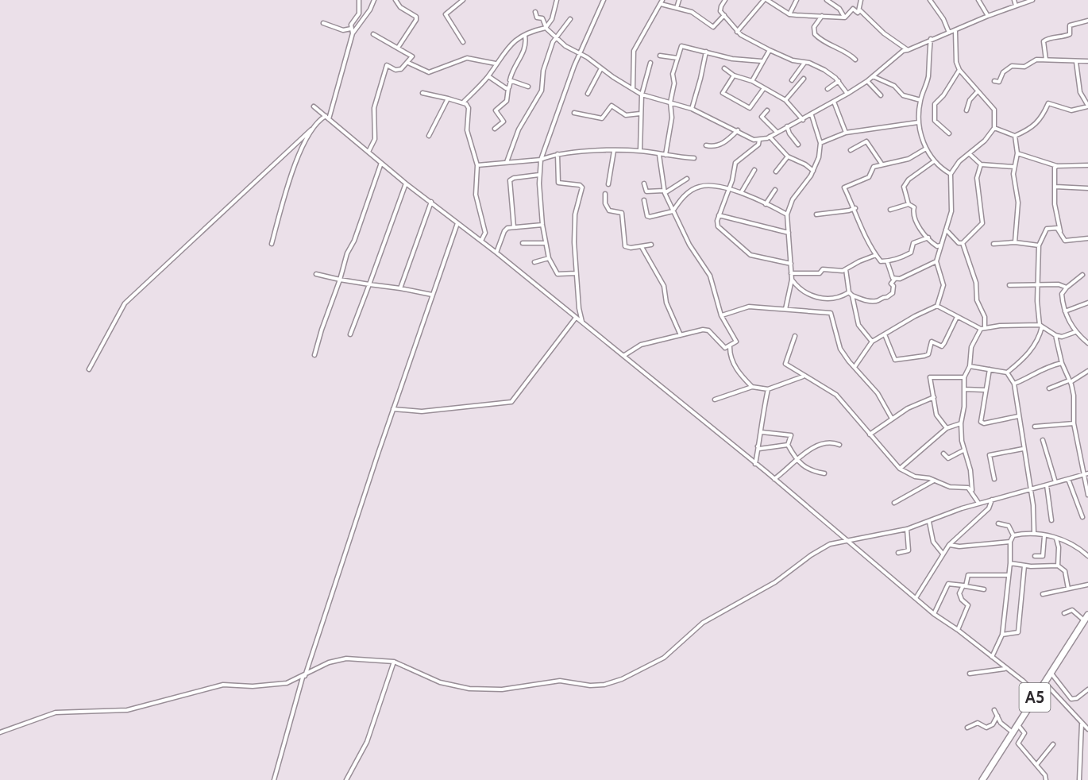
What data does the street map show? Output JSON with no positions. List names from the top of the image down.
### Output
{
  "streets": {
    "highway": ["A5"]
  }
}
